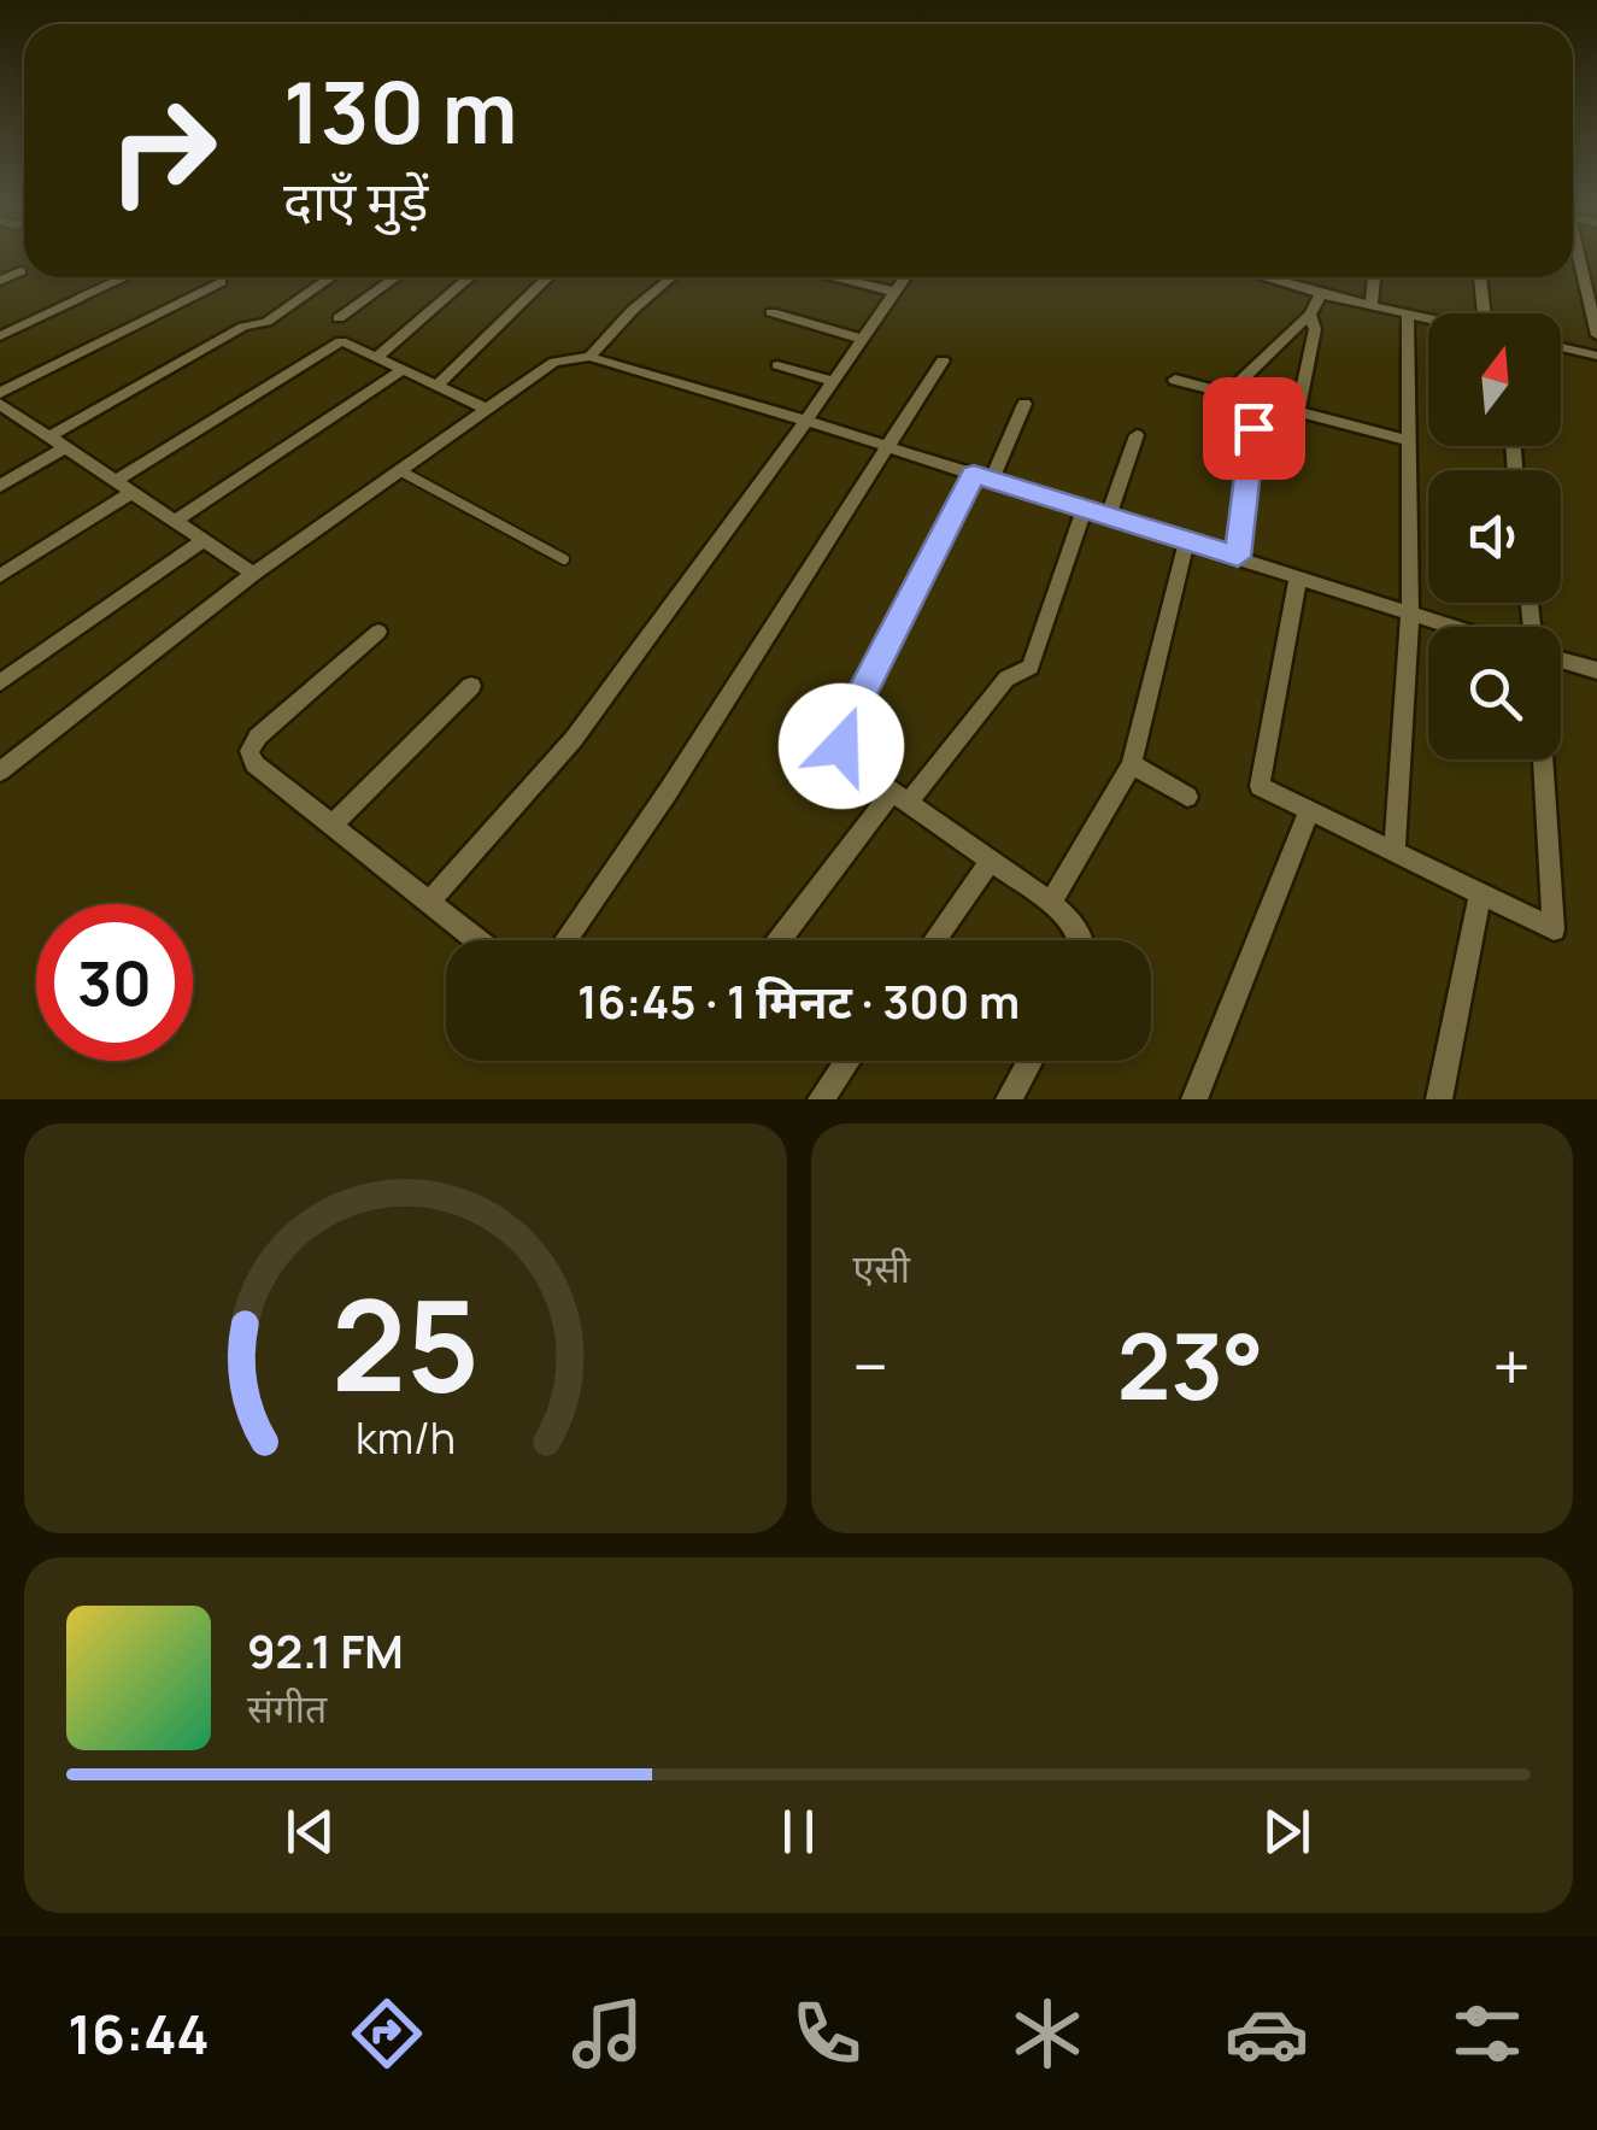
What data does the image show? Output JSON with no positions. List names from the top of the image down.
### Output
{
  "north": "top",
  "page": {
    "turn": ["130 m", "दाएँ मुड़ें"],
    "limit": "30",
    "trip": "16:45 · 1 मिनट · 300 m",
    "tile": "एसी",
    "heat": ["−", "23°", "+"],
    "song": ["92.1 FM", "संगीत"],
    "tabs": "16:44",
    "gauge": ["25", "km/h"]
  }
}
